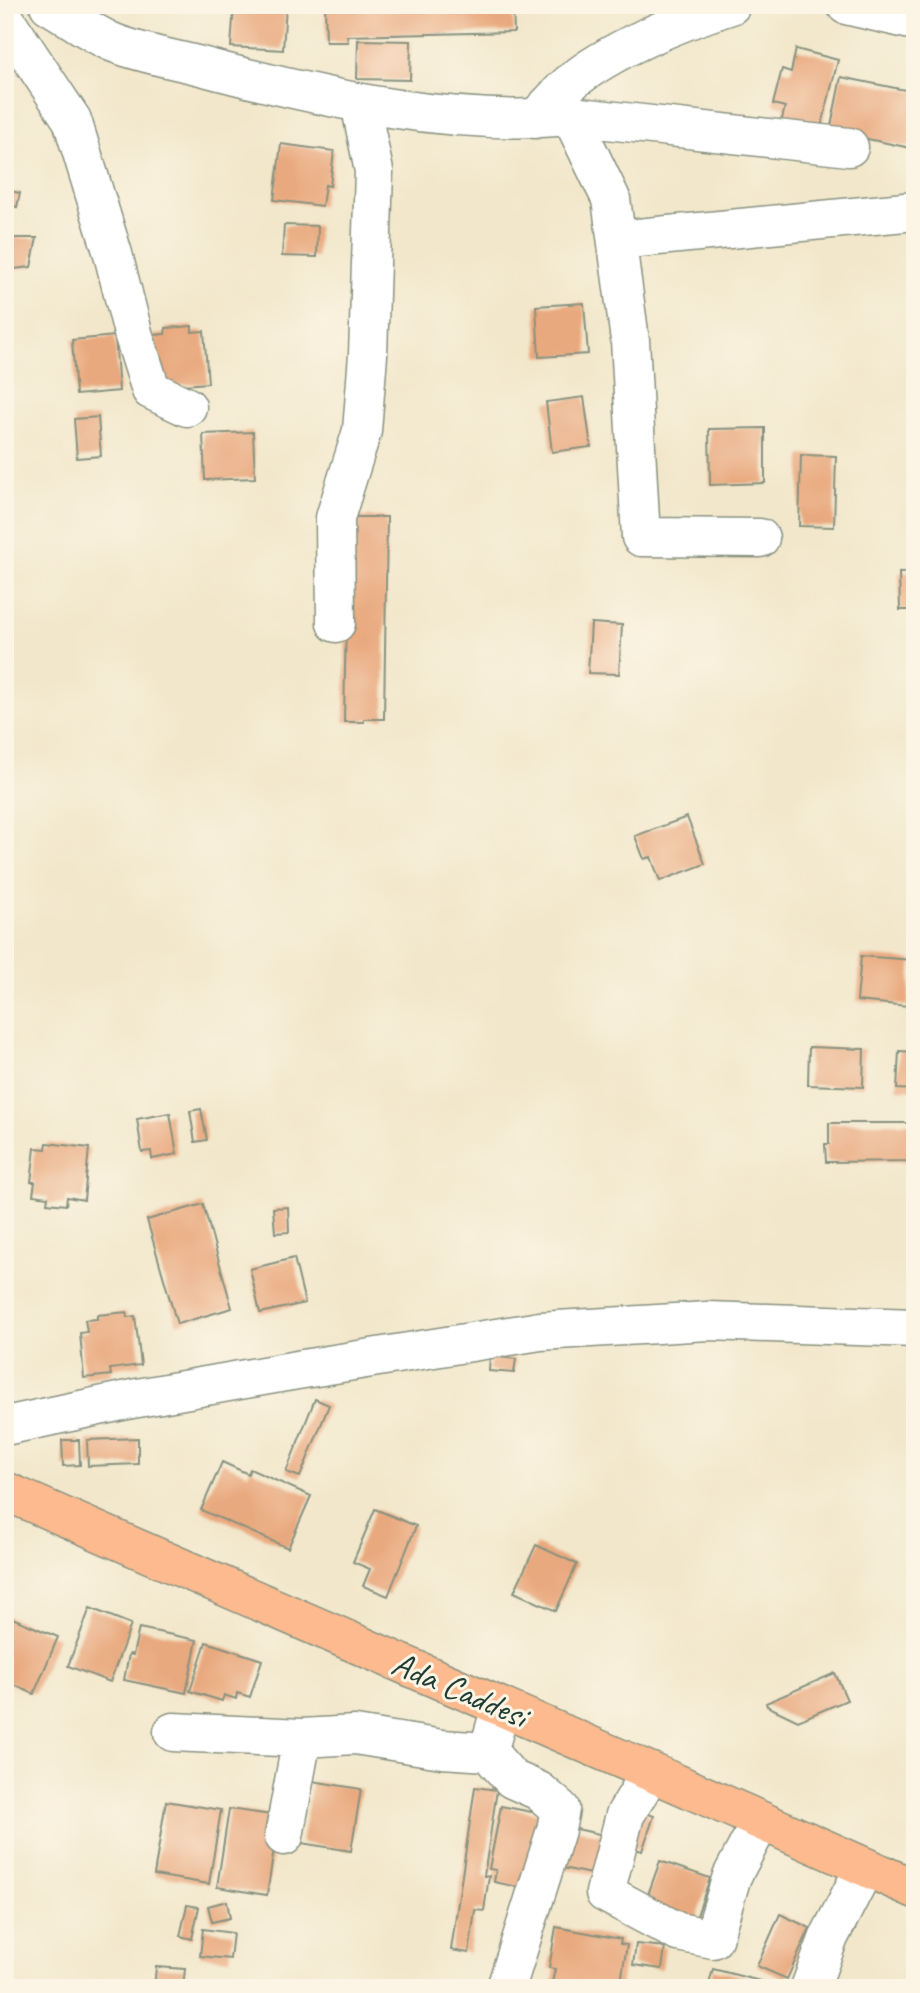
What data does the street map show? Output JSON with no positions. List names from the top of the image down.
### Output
{
  "streets": {
    "main road": ["Ada Caddesi"]
  }
}
